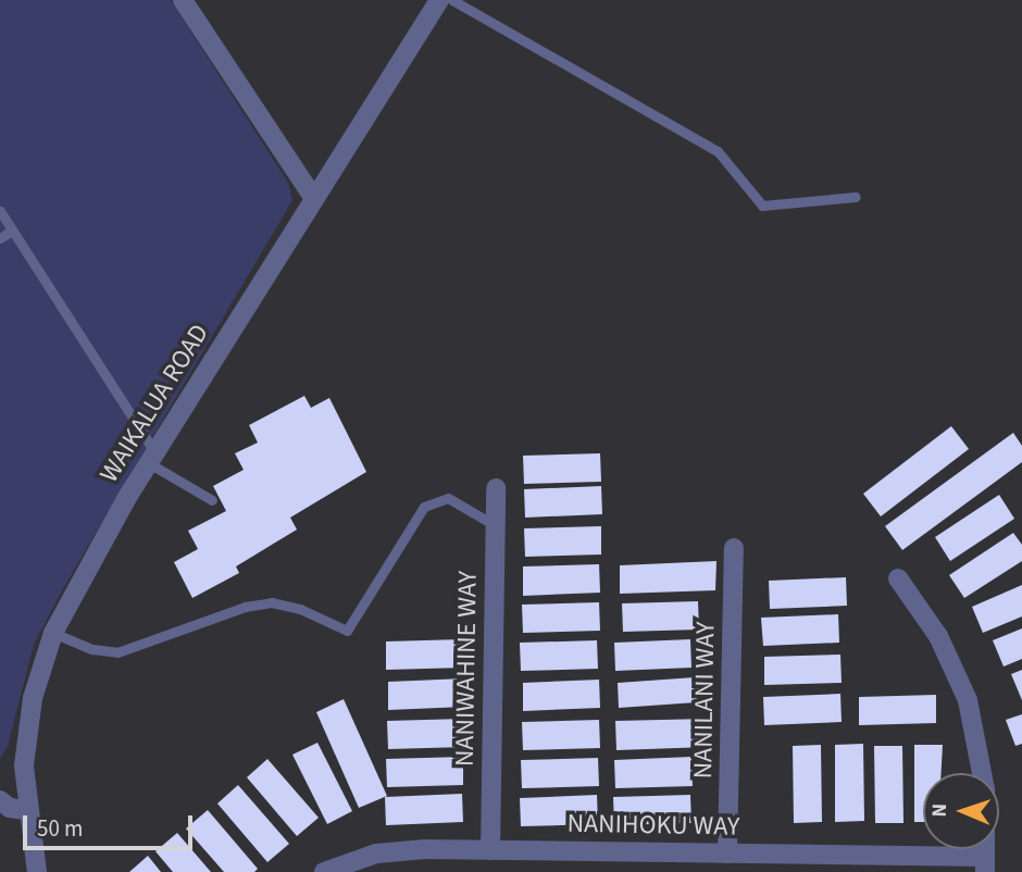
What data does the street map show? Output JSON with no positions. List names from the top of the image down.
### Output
{
  "streets": {
    "street": [
      "WAIKALUA ROAD",
      "NANIWAHINE WAY",
      "NANILANI WAY",
      "NANIHOKU WAY"
    ]
  },
  "crossings": [
    ["NANIWAHINE WAY", "NANIHOKU WAY"],
    ["NANILANI WAY", "NANIHOKU WAY"]
  ],
  "scale_bar": "50 m",
  "north": "left"
}
